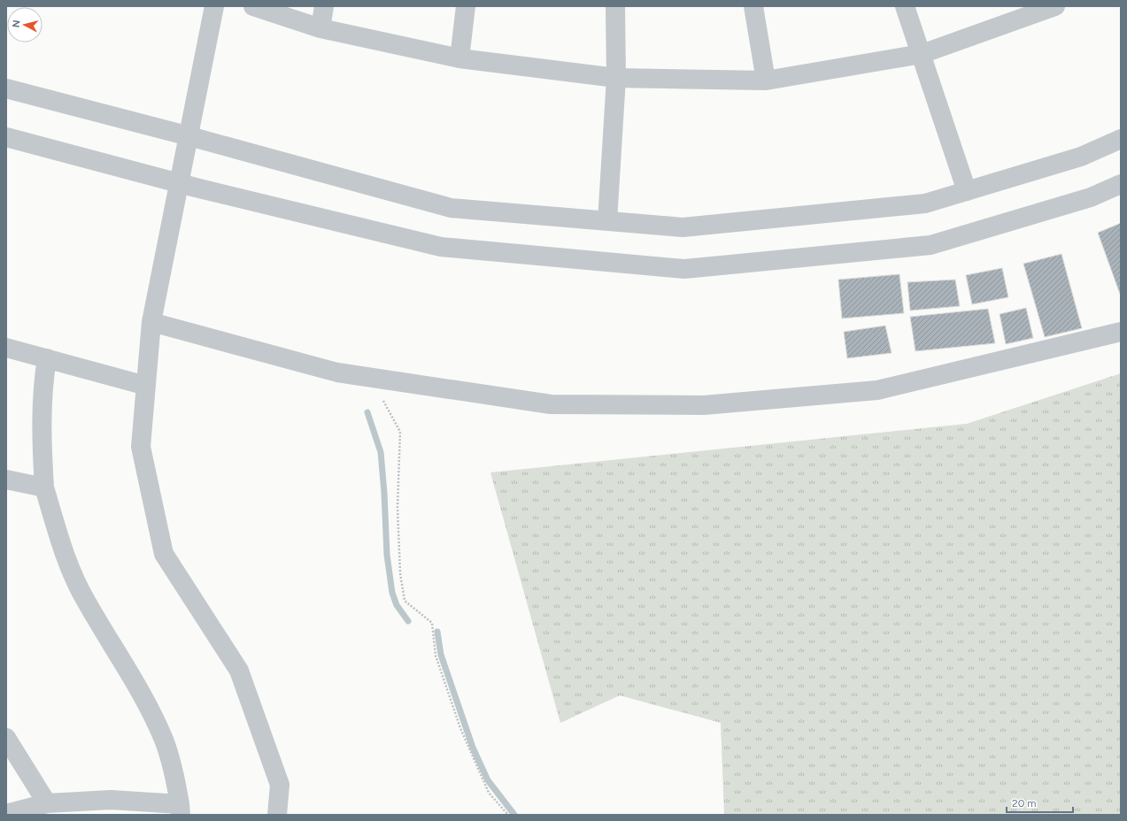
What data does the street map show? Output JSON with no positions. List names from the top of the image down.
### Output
{
  "scale_bar": "20 m",
  "north": "left"
}
